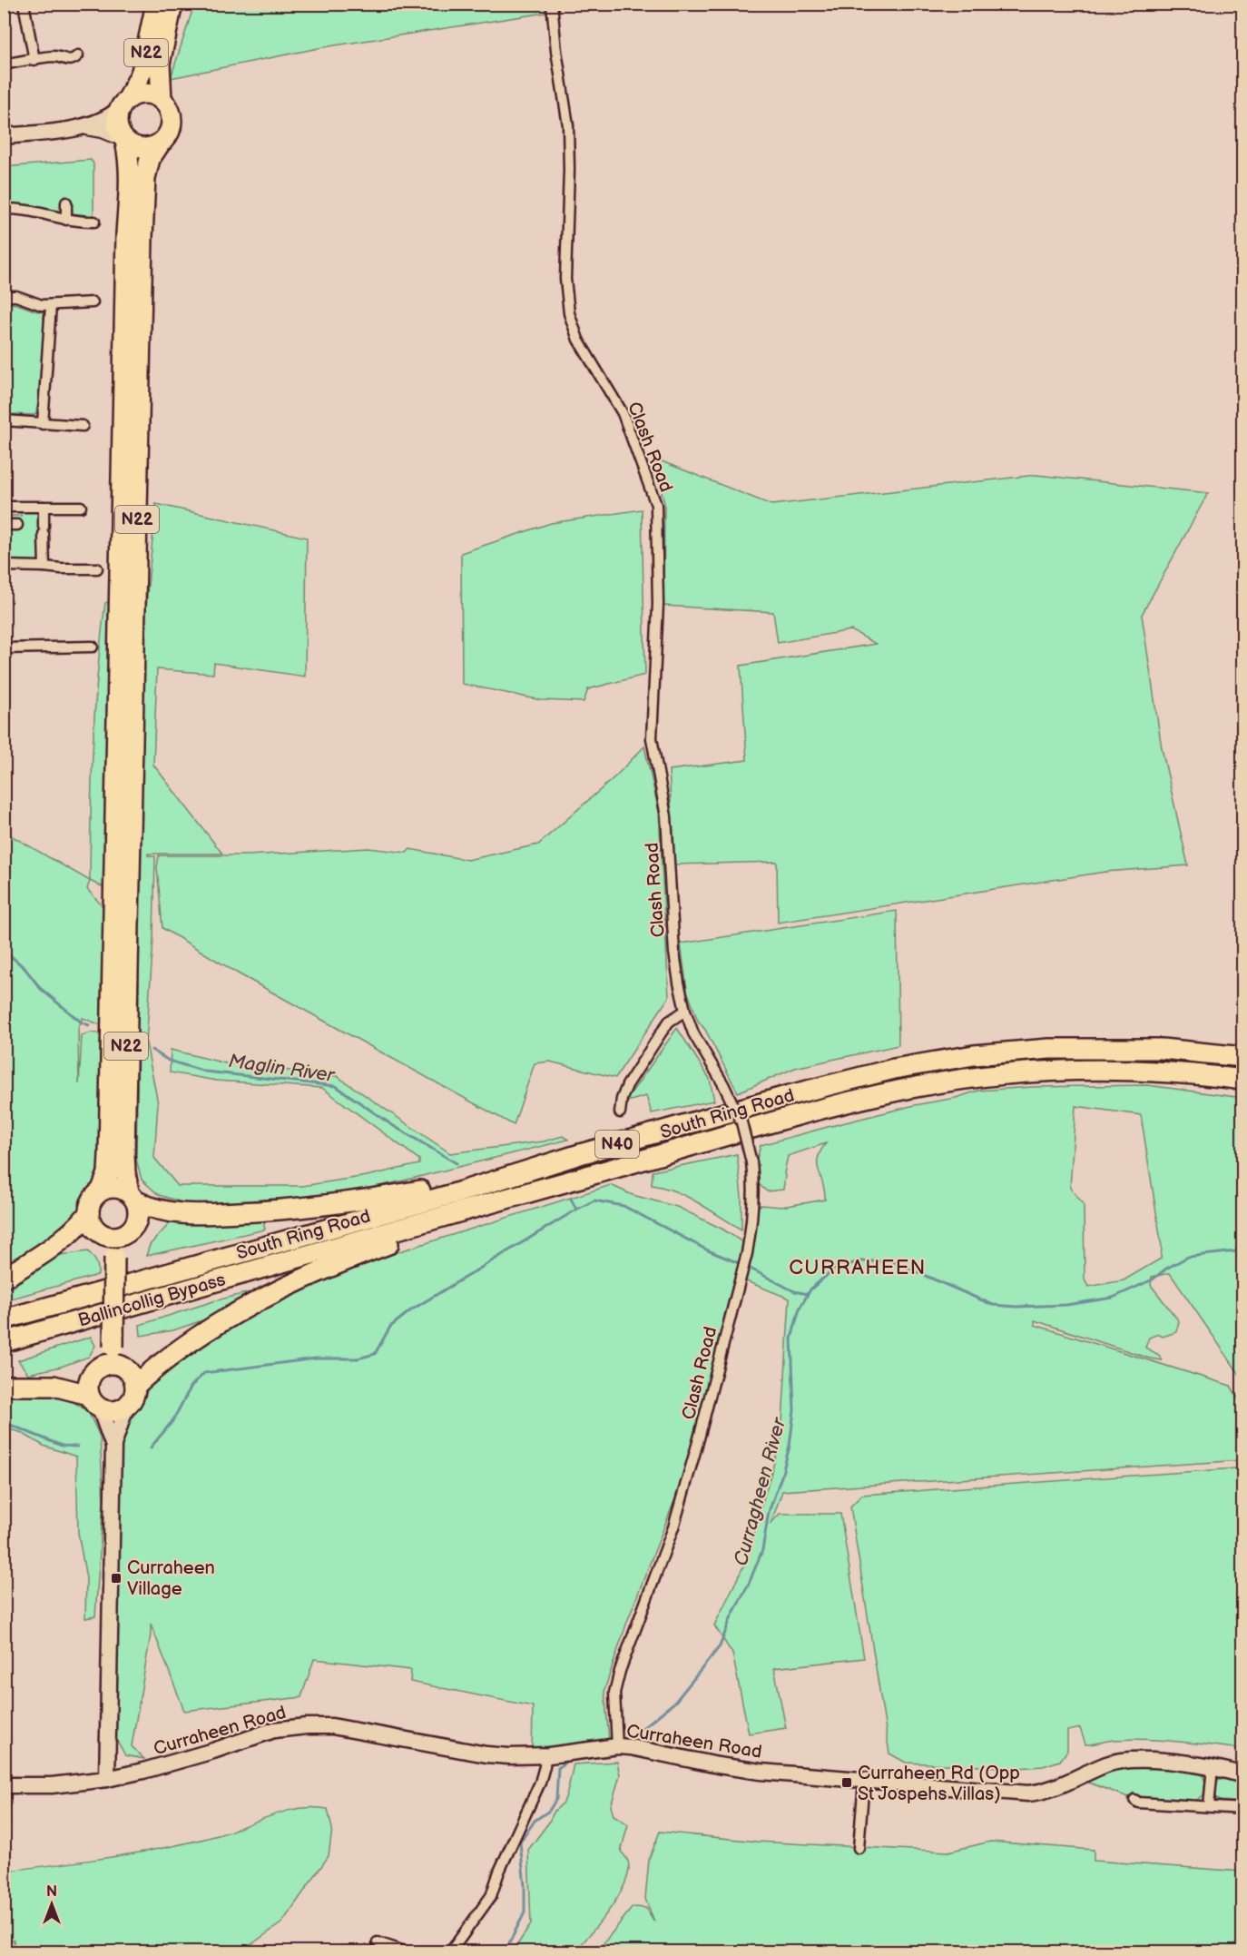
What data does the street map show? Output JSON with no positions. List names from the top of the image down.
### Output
{
  "streets": {
    "highway": [
      "N22",
      "South Ring Road",
      "N40",
      "Ballincollig Bypass"
    ],
    "street": ["Clash Road", "Curraheen Road"]
  },
  "crossings": [
    ["Clash Road", "Curraheen Road"],
    ["South Ring Road", "Ballincollig Bypass"]
  ],
  "districts": ["CURRAHEEN"],
  "water": ["Maglin River", "Curragheen River"],
  "places": {
    "transit": ["Curraheen Village", "Curraheen Rd (Opp St Jospehs Villas)"]
  },
  "north": "top"
}
